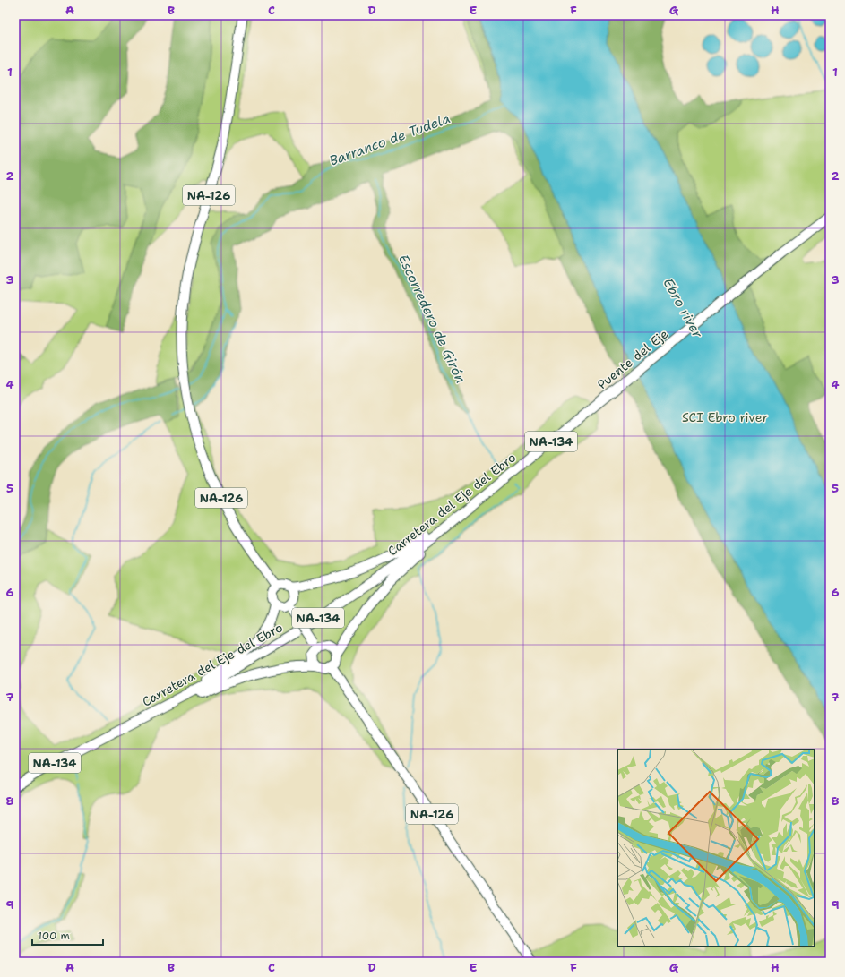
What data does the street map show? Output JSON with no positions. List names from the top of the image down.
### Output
{
  "streets": {
    "main road": [
      "NA-126",
      "Puente del Eje",
      "NA-134",
      "Carretera del Eje del Ebro"
    ]
  },
  "crossings": [
    ["Puente del Eje", "NA-134"],
    ["Puente del Eje", "Carretera del Eje del Ebro"]
  ],
  "water": ["Barranco de Tudela", "Ebro river", "Escorredero de Girón"],
  "parks": ["SCI Ebro river"],
  "scale_bar": "100 m",
  "grid": {
    "columns": [
      "A",
      "B",
      "C",
      "D",
      "E",
      "F",
      "G",
      "H"
    ],
    "rows": [
      "1",
      "2",
      "3",
      "4",
      "5",
      "6",
      "7",
      "8",
      "9"
    ]
  }
}
